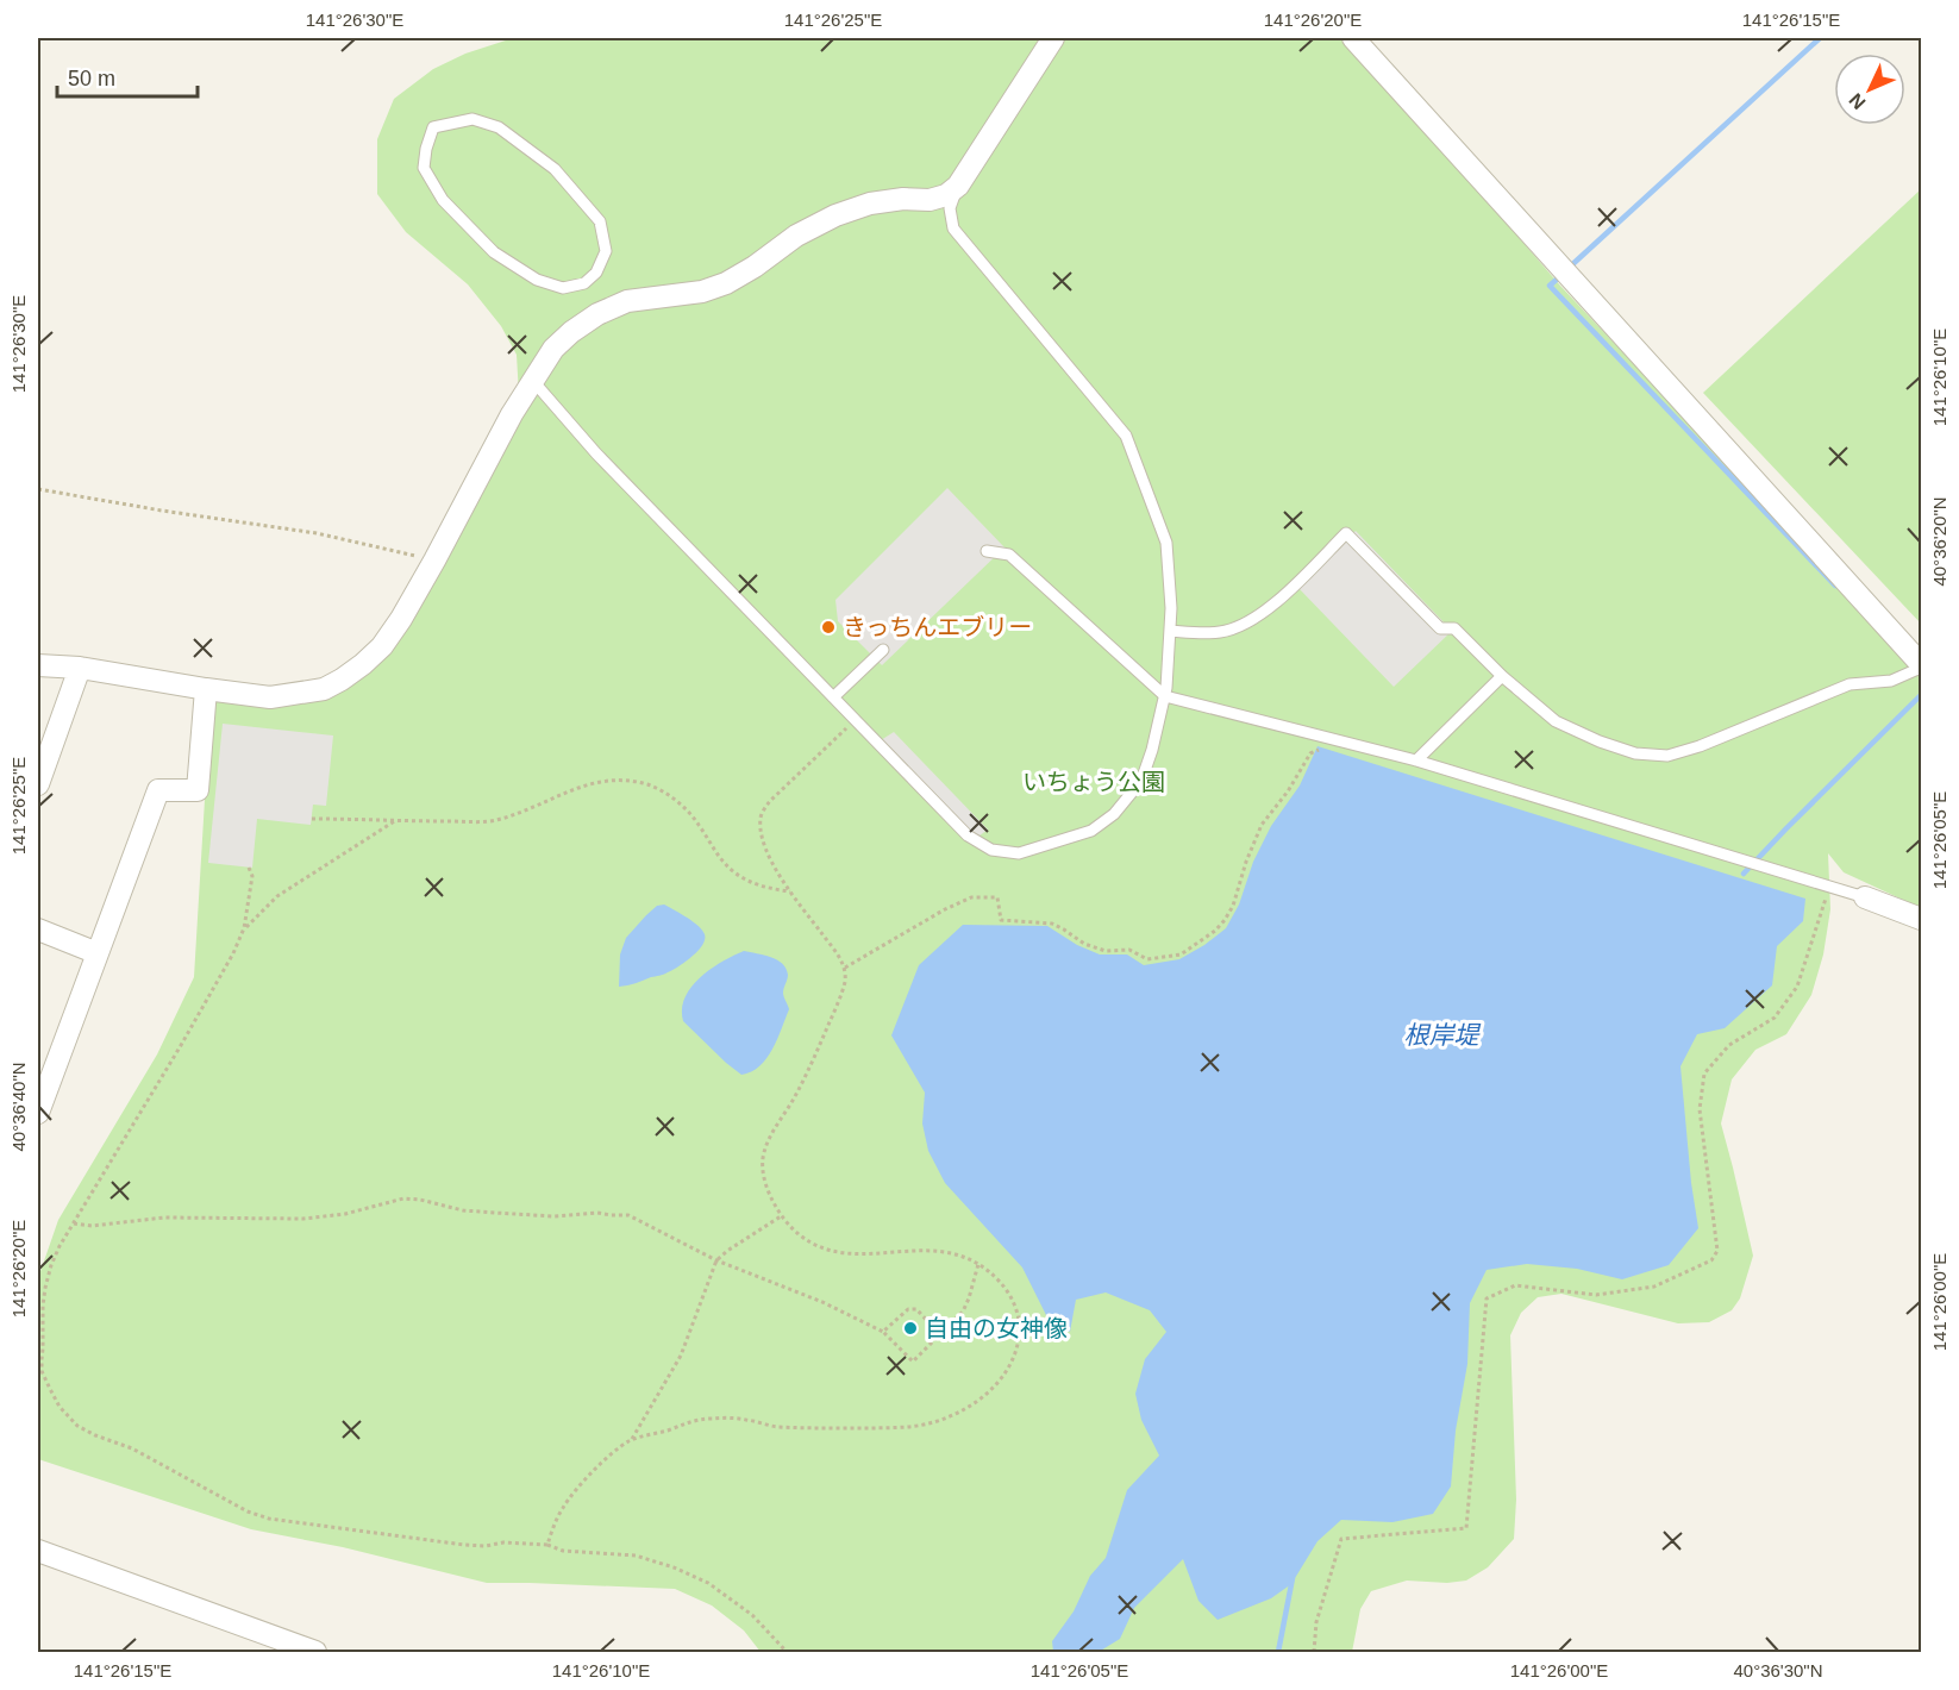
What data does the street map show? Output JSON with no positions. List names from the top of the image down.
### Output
{
  "water": ["根岸堤"],
  "parks": ["いちょう公園"],
  "places": ["きっちんエブリー", "自由の女神像"],
  "scale_bar": "50 m",
  "north": "bottom left",
  "coordinates": [
    "141°26'30\"E",
    "141°26'25\"E",
    "141°26'20\"E",
    "141°26'15\"E",
    "141°26'10\"E",
    "40°36'20\"N",
    "141°26'05\"E",
    "40°36'40\"N",
    "141°26'00\"E",
    "40°36'30\"N"
  ]
}
